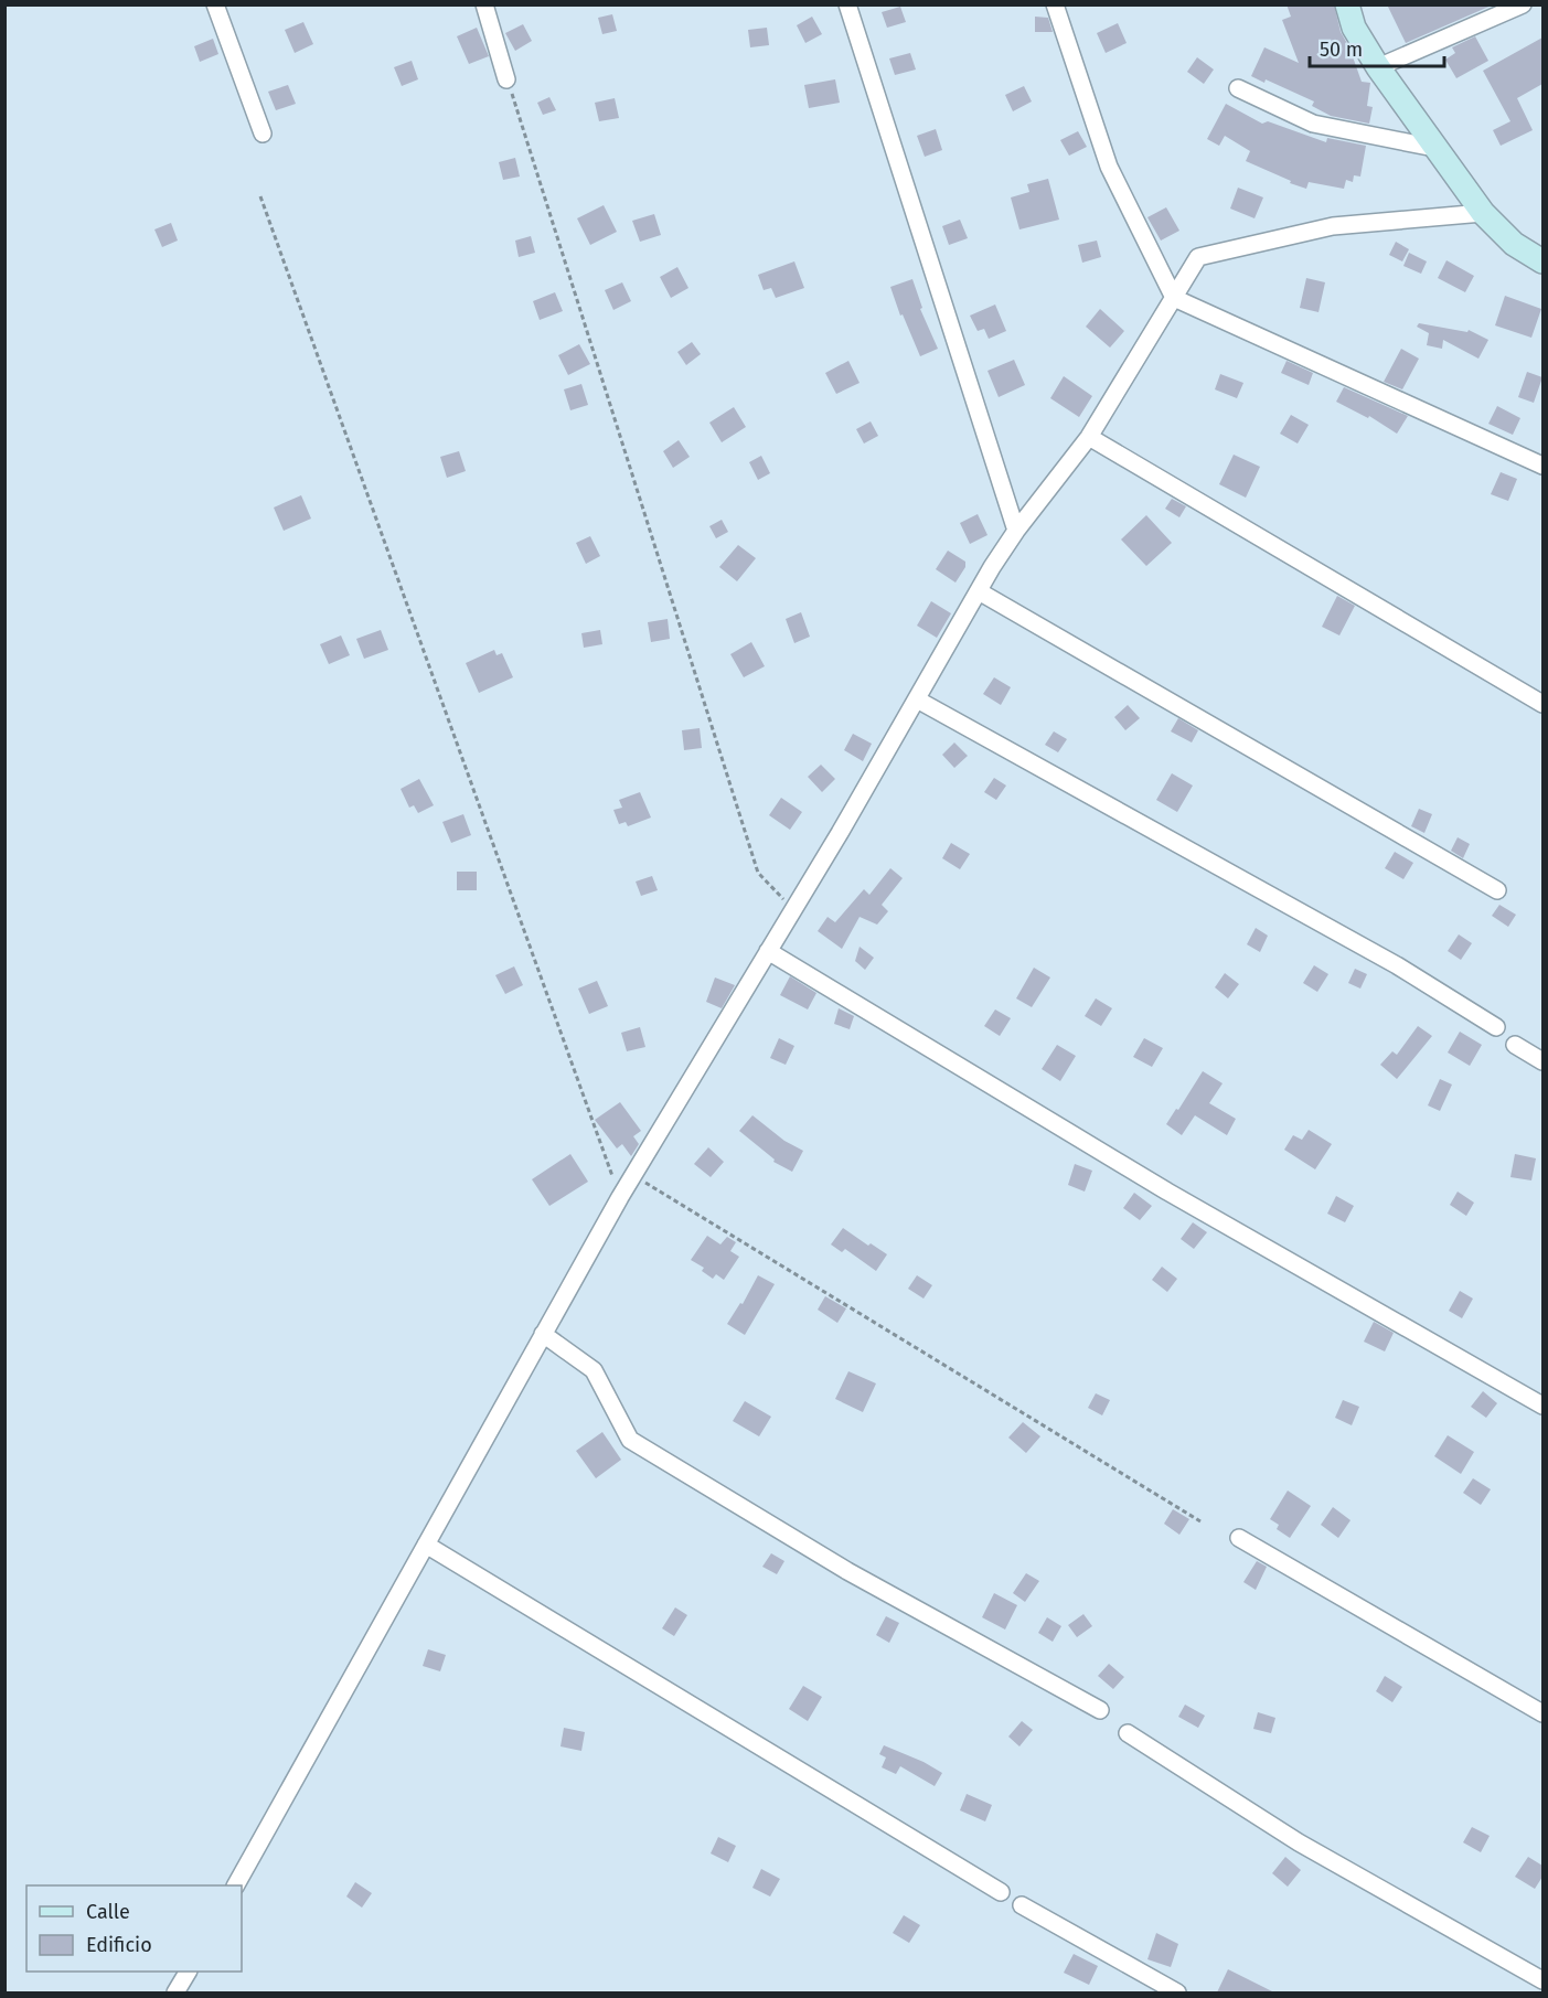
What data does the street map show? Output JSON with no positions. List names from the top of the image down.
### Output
{
  "legend": ["Calle", "Edificio"],
  "scale_bar": "50 m"
}
